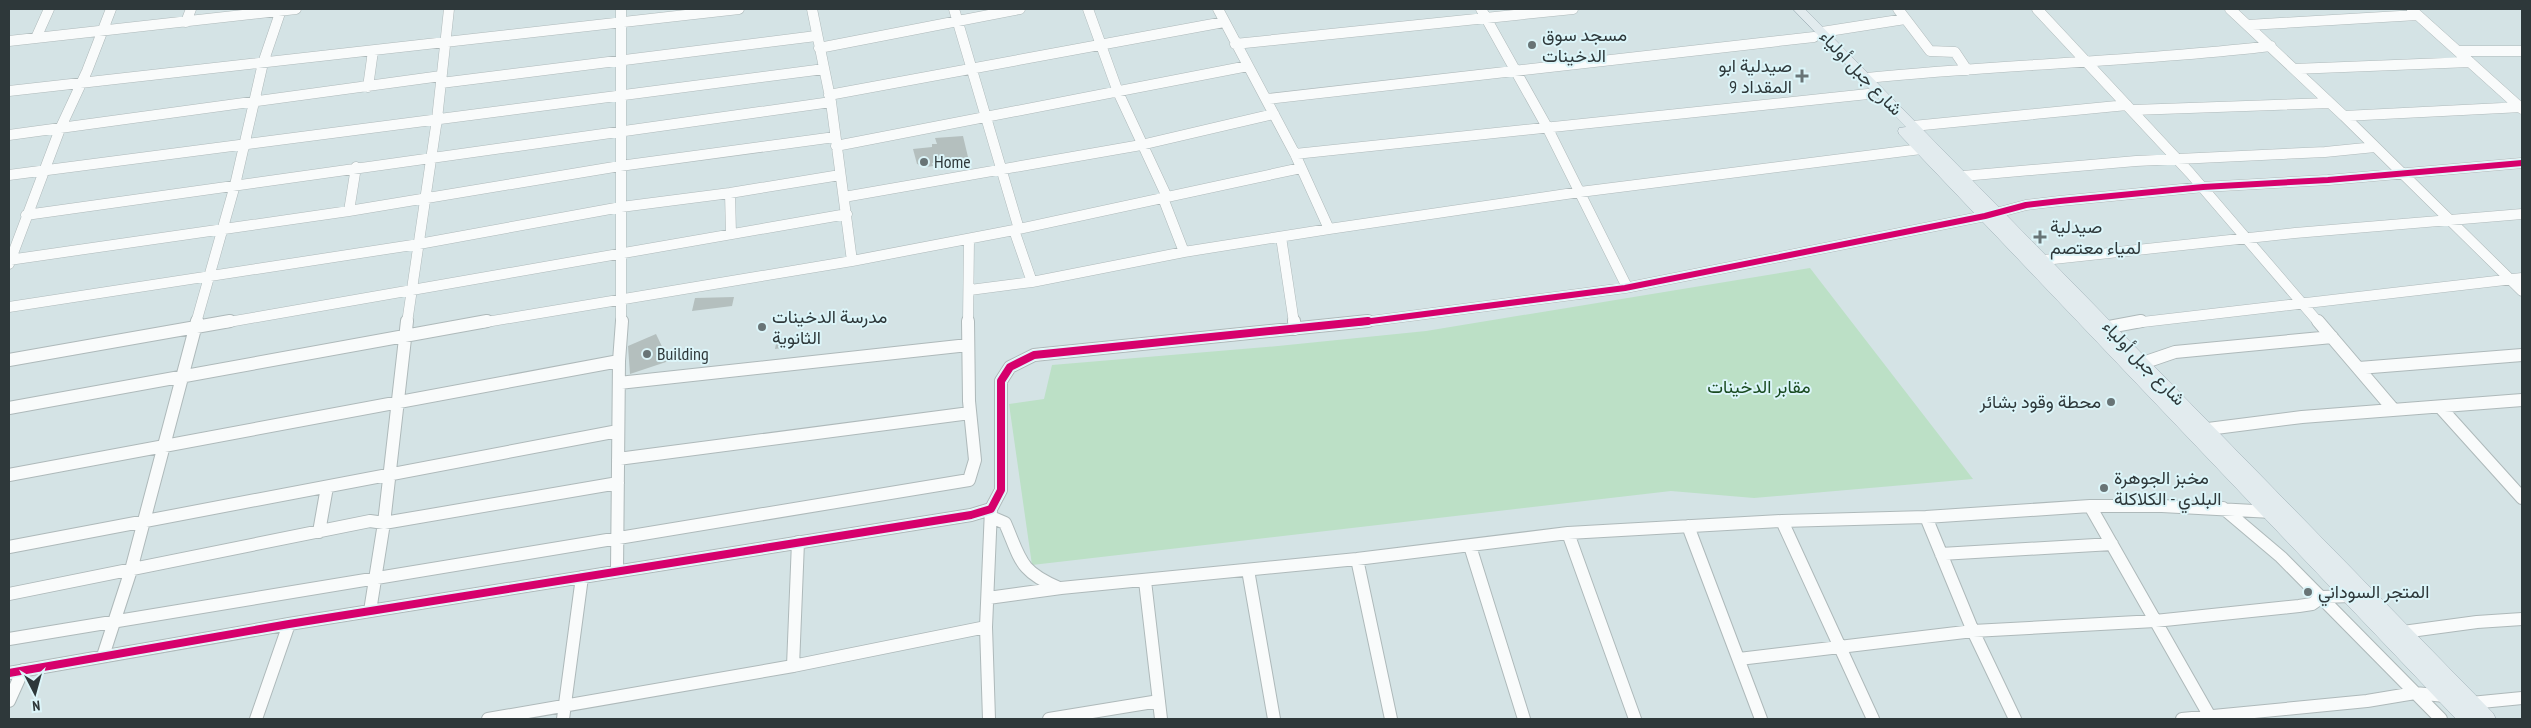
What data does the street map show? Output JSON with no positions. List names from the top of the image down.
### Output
{
  "streets": {
    "main road": ["شارع جبل أولياء"]
  },
  "parks": ["مقابر الدخينات"],
  "places": {
    "other": [
      "مسجد سوق الدخينات",
      "Home",
      "مدرسة الدخينات الثانوية",
      "Building",
      "محطة وقود بشائر",
      "مخبز الجوهرة البلدي - الكلاكلة",
      "المتجر السوداني"
    ],
    "health": ["صيدلية ابو المقداد 9", "صيدلية لمياء معتصم"]
  },
  "north": "bottom"
}
